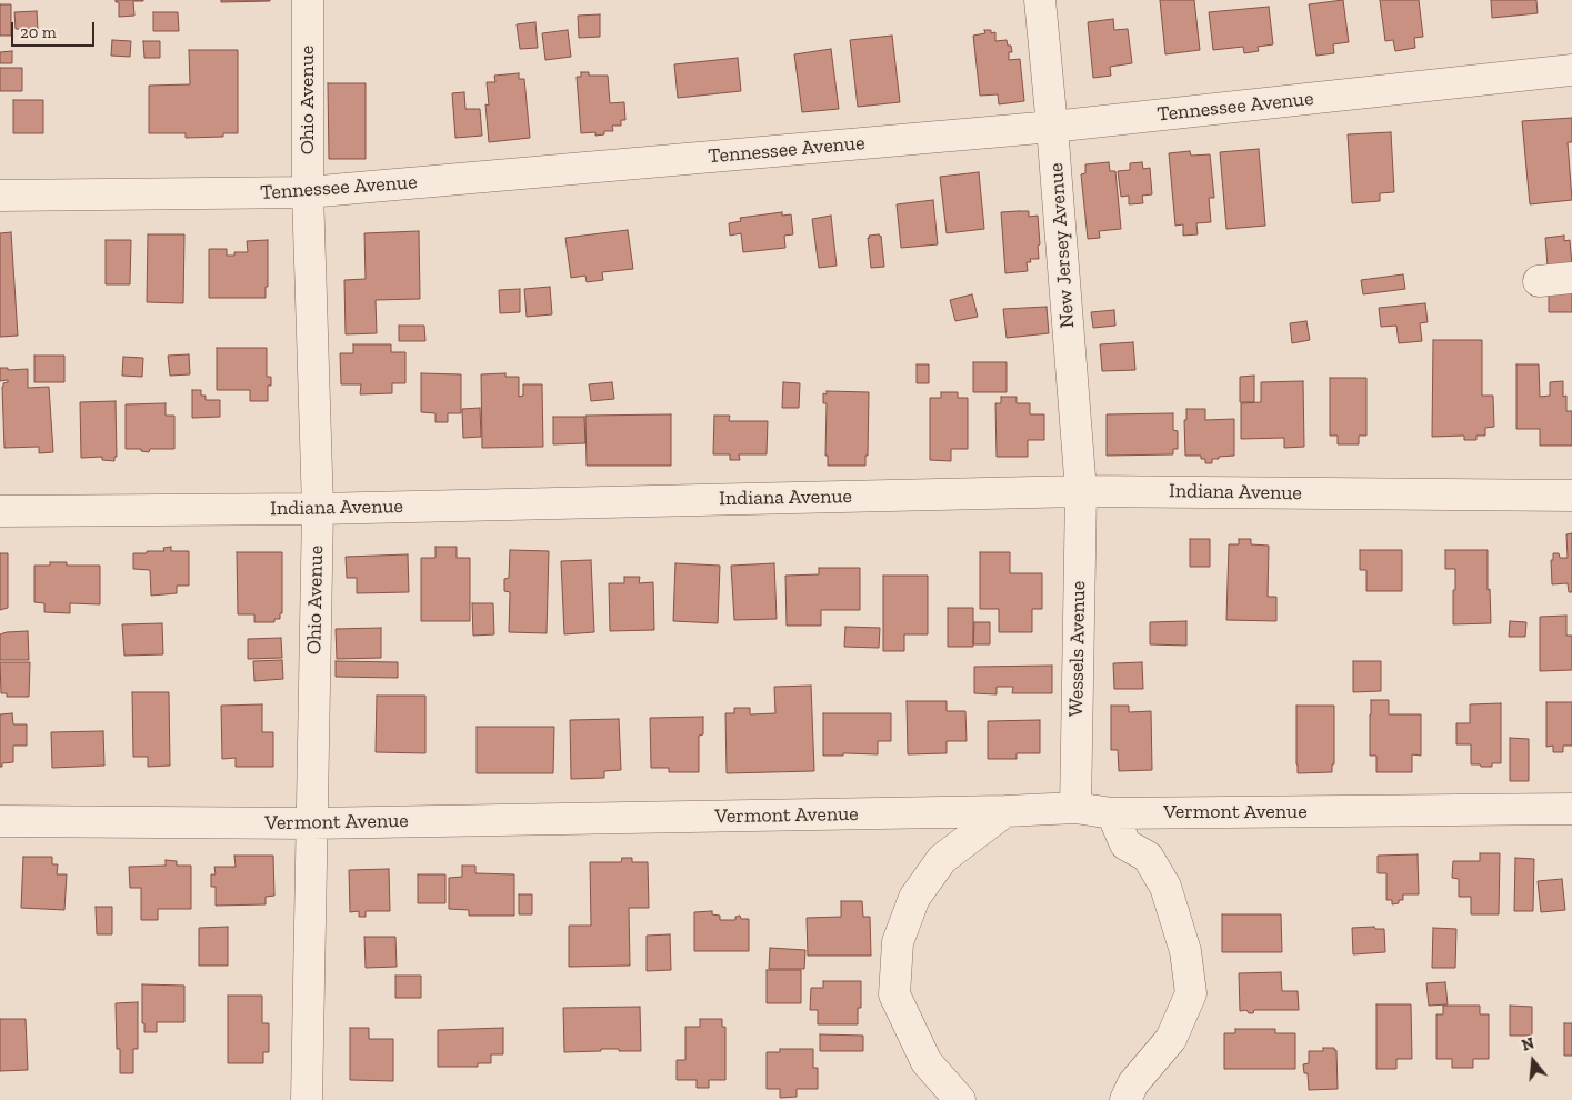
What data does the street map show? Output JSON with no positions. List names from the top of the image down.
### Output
{
  "streets": {
    "street": [
      "Ohio Avenue",
      "Tennessee Avenue",
      "New Jersey Avenue",
      "Indiana Avenue",
      "Wessels Avenue",
      "Vermont Avenue"
    ]
  },
  "crossings": [
    ["Ohio Avenue", "Tennessee Avenue"],
    ["Ohio Avenue", "Indiana Avenue"],
    ["Ohio Avenue", "Vermont Avenue"],
    ["Tennessee Avenue", "New Jersey Avenue"],
    ["New Jersey Avenue", "Indiana Avenue"],
    ["New Jersey Avenue", "Wessels Avenue"],
    ["Indiana Avenue", "Wessels Avenue"],
    ["Wessels Avenue", "Vermont Avenue"]
  ],
  "scale_bar": "20 m",
  "north": "top"
}
